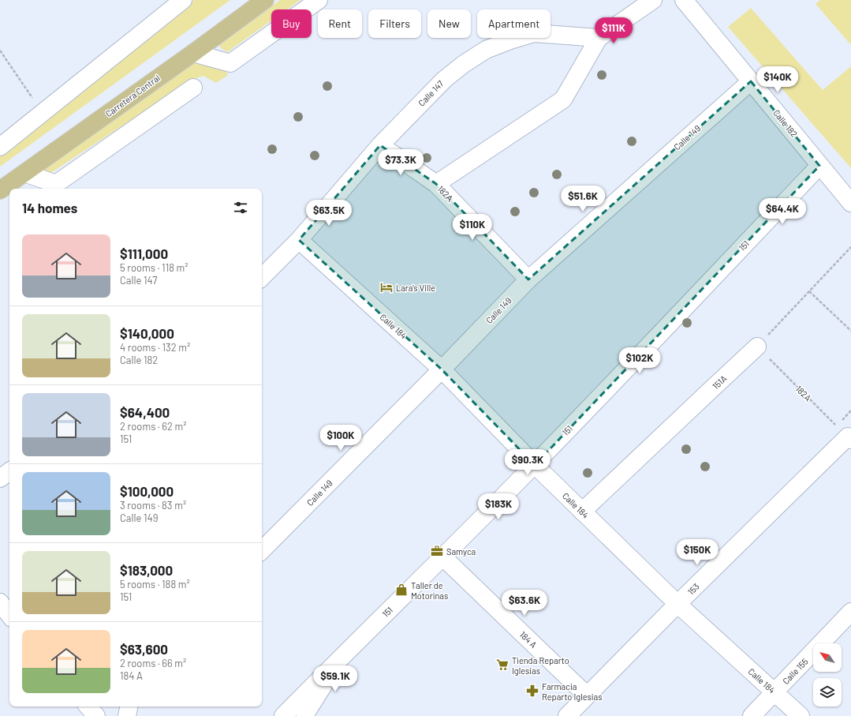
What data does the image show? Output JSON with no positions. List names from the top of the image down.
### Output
{
  "streets": {
    "main road": ["Carretera Central"],
    "street": [
      "Calle 147",
      "Calle 182",
      "Calle 149",
      "182А",
      "151",
      "Calle 184",
      "151A",
      "153",
      "184 A",
      "Calle 155"
    ],
    "path": ["182A"]
  },
  "crossings": [
    ["Calle 147", "182А"],
    ["Calle 147", "Calle 184"],
    ["Calle 182", "Calle 149"],
    ["Calle 182", "151"],
    ["Calle 149", "182А"],
    ["Calle 149", "Calle 184"],
    ["151", "Calle 184"],
    ["151", "184 A"],
    ["Calle 184", "151A"],
    ["Calle 184", "153"],
    ["Calle 184", "Calle 155"],
    ["151A", "182A"],
    ["182A", "153"],
    ["153", "184 A"]
  ],
  "places": {
    "hotel": ["Lara's Ville"],
    "office": ["Samyca"],
    "shop": ["Taller de Motorinas"],
    "supermarket": ["Tienda Reparto Iglesias"],
    "pharmacy": ["Farmacia Reparto Iglesias"]
  },
  "north": "top left",
  "page": {
    "chip": [
      "Buy",
      "Rent",
      "Filters",
      "New",
      "Apartment"
    ],
    "price": [
      "$111K",
      "$140K",
      "$73.3K",
      "$51.6K",
      "$64.4K",
      "$63.5K",
      "$110K",
      "$102K",
      "$100K",
      "$90.3K",
      "$183K",
      "$150K",
      "$63.6K",
      "$59.1K"
    ],
    "heading": "14 homes",
    "list": [
      {
        "name": "$111,000",
        "note": "5 rooms · 118 m² · Calle 147"
      },
      {
        "name": "$140,000",
        "note": "4 rooms · 132 m² · Calle 182"
      },
      {
        "name": "$64,400",
        "note": "2 rooms · 62 m² · 151"
      },
      {
        "name": "$100,000",
        "note": "3 rooms · 83 m² · Calle 149"
      },
      {
        "name": "$183,000",
        "note": "5 rooms · 188 m² · 151"
      },
      {
        "name": "$63,600",
        "note": "2 rooms · 66 m² · 184 A"
      }
    ]
  }
}
